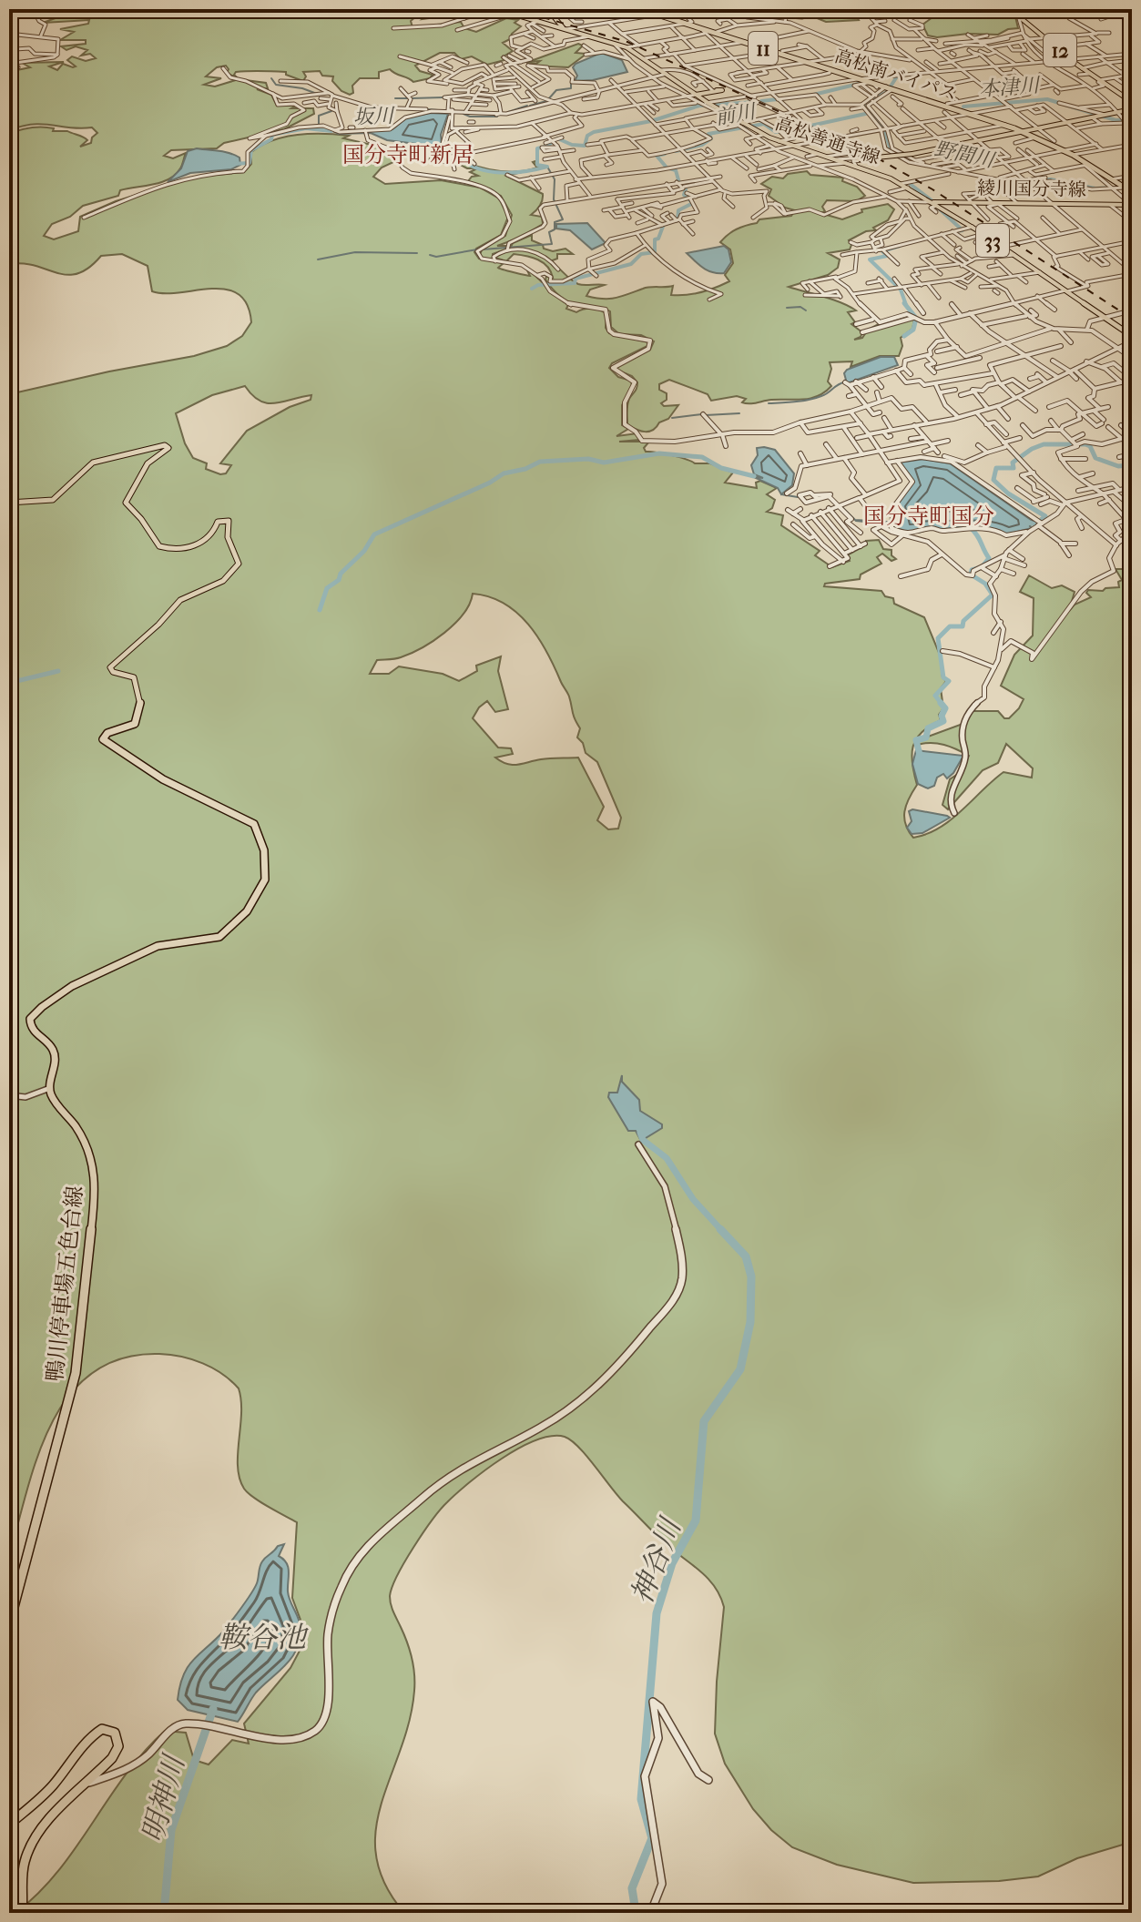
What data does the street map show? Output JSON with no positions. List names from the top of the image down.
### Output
{
  "streets": {
    "highway": ["11", "高松南バイパス"],
    "main road": [
      "12",
      "高松善通寺線",
      "綾川国分寺線",
      "33",
      "鴨川停車場五色台線"
    ]
  },
  "crossings": [
    ["高松善通寺線", "綾川国分寺線"]
  ],
  "districts": ["国分寺町新居", "国分寺町国分"],
  "water": [
    "本津川",
    "前川",
    "坂川",
    "野間川",
    "神谷川",
    "鞍谷池",
    "明神川"
  ]
}
